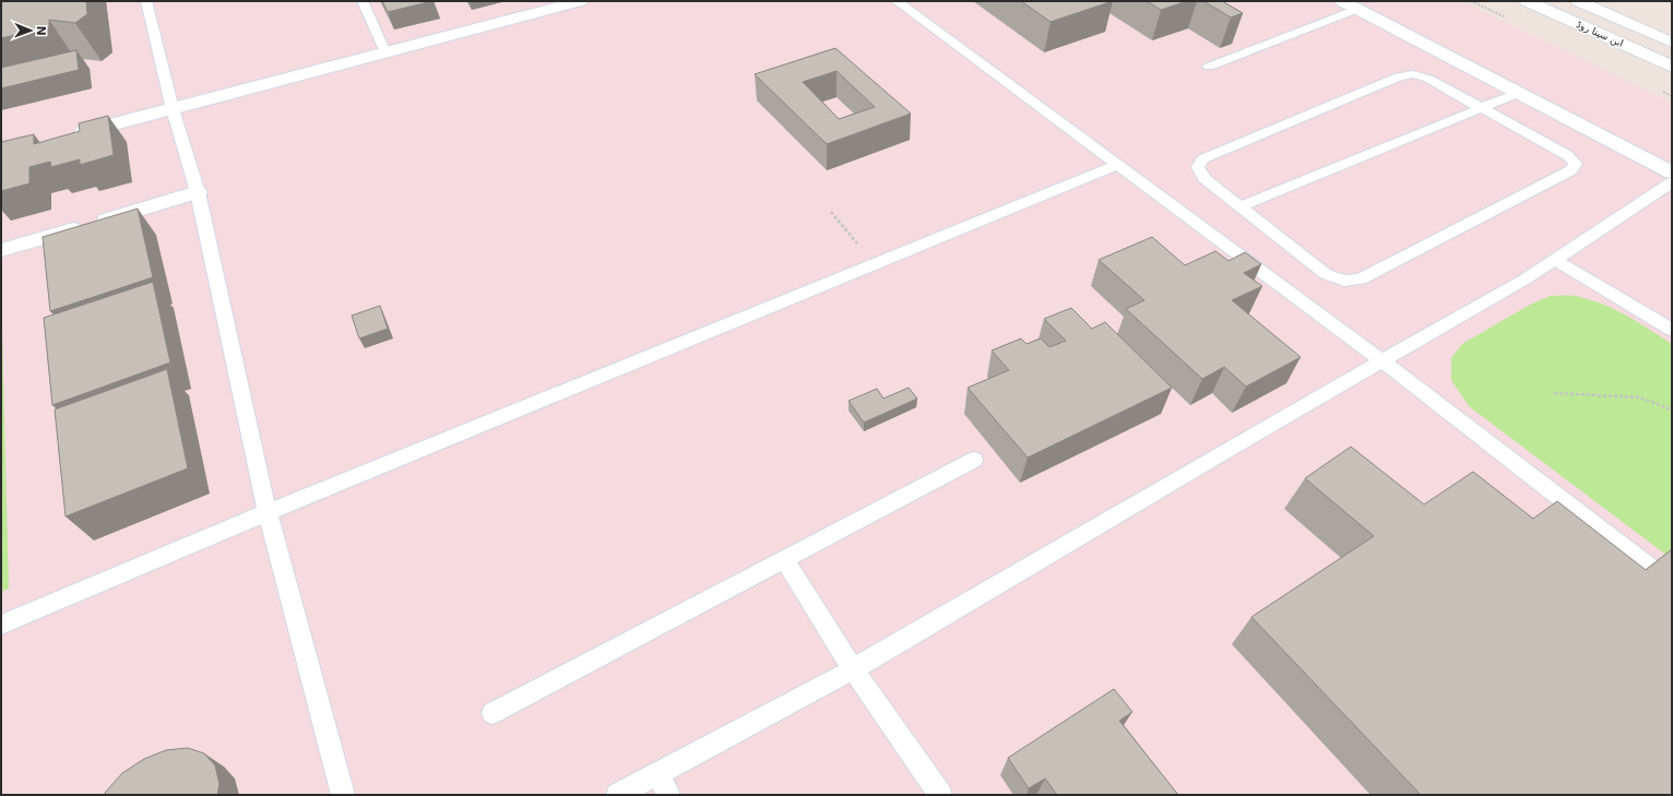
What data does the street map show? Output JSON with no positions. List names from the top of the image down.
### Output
{
  "streets": {
    "street": ["ابن سینا روڈ"]
  },
  "north": "right"
}
